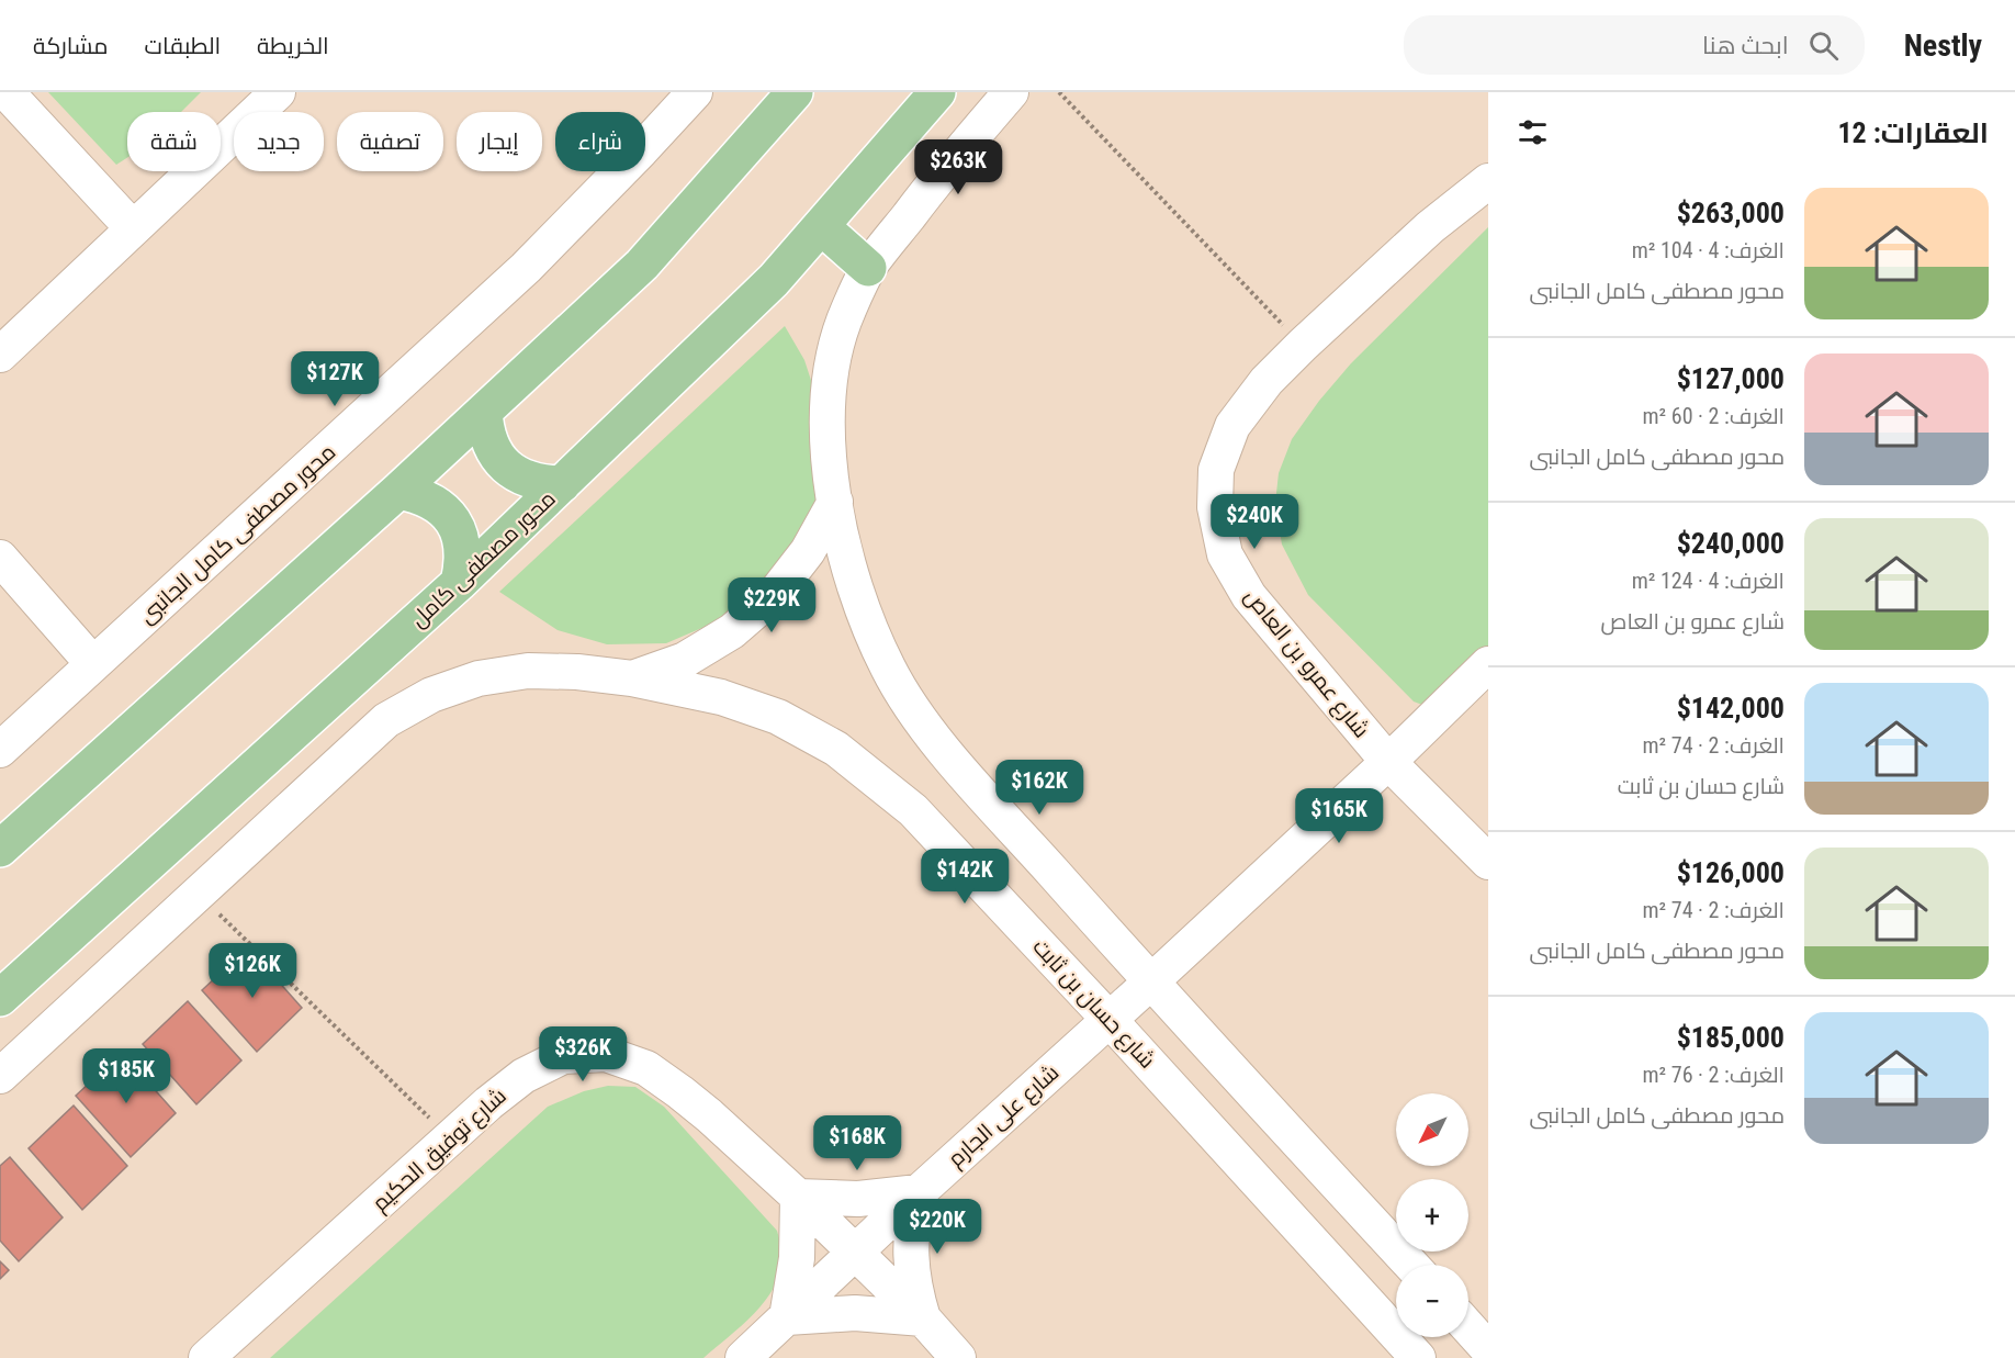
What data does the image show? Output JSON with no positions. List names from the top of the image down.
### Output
{
  "streets": {
    "main road": ["محور مصطفى كامل"],
    "street": [
      "محور مصطفى كامل الجانبى",
      "شارع عمرو بن العاص",
      "شارع حسان بن ثابت",
      "شارع على الجارم",
      "شارع توفيق الحكيم"
    ]
  },
  "crossings": [
    ["شارع عمرو بن العاص", "شارع على الجارم"],
    ["شارع حسان بن ثابت", "شارع على الجارم"],
    ["شارع على الجارم", "شارع توفيق الحكيم"]
  ],
  "north": "bottom left",
  "page": {
    "header": "Nestly",
    "search": "ابحث هنا",
    "nav": ["الخريطة", "الطبقات", "مشاركة"],
    "heading": "العقارات: 12",
    "chip": [
      "شراء",
      "إيجار",
      "تصفية",
      "جديد",
      "شقة"
    ],
    "price": [
      "$263K",
      "$127K",
      "$240K",
      "$229K",
      "$162K",
      "$165K",
      "$142K",
      "$126K",
      "$326K",
      "$185K",
      "$168K",
      "$220K"
    ],
    "list": [
      {
        "name": "$263,000",
        "note": "الغرف: 4 · 104 m² · محور مصطفى كامل الجانبى"
      },
      {
        "name": "$127,000",
        "note": "الغرف: 2 · 60 m² · محور مصطفى كامل الجانبى"
      },
      {
        "name": "$240,000",
        "note": "الغرف: 4 · 124 m² · شارع عمرو بن العاص"
      },
      {
        "name": "$142,000",
        "note": "الغرف: 2 · 74 m² · شارع حسان بن ثابت"
      },
      {
        "name": "$126,000",
        "note": "الغرف: 2 · 74 m² · محور مصطفى كامل الجانبى"
      },
      {
        "name": "$185,000",
        "note": "الغرف: 2 · 76 m² · محور مصطفى كامل الجانبى"
      }
    ],
    "map_buttons": ["+", "−"]
  }
}
